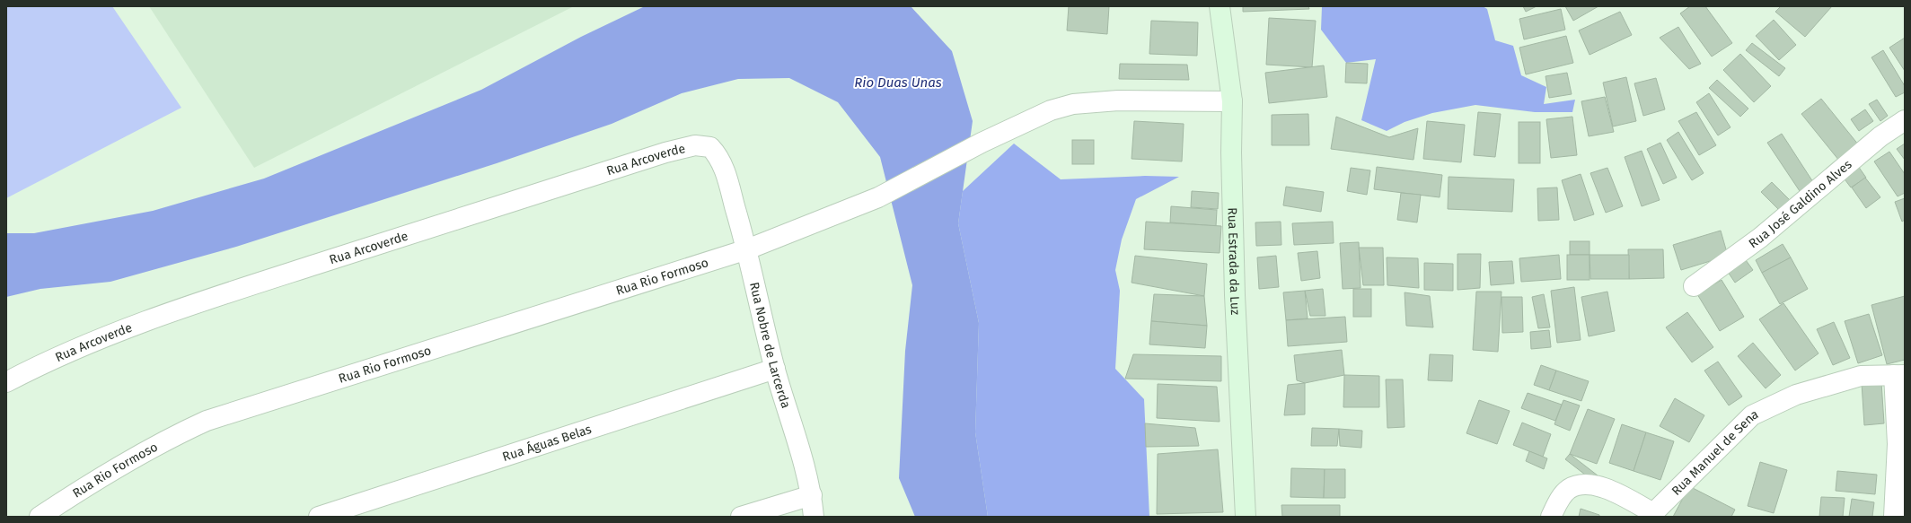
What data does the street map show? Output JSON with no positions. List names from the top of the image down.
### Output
{
  "streets": {
    "main road": ["Rua Estrada da Luz"],
    "street": [
      "Rua Arcoverde",
      "Rua José Galdino Alves",
      "Rua Rio Formoso",
      "Rua Nobre de Larcerda",
      "Rua Águas Belas",
      "Rua Manuel de Sena"
    ]
  },
  "crossings": [
    ["Rua Arcoverde", "Rua Nobre de Larcerda"],
    ["Rua Estrada da Luz", "Rua Rio Formoso"],
    ["Rua Rio Formoso", "Rua Nobre de Larcerda"],
    ["Rua Nobre de Larcerda", "Rua Águas Belas"]
  ],
  "water": ["Rio Duas Unas"]
}
